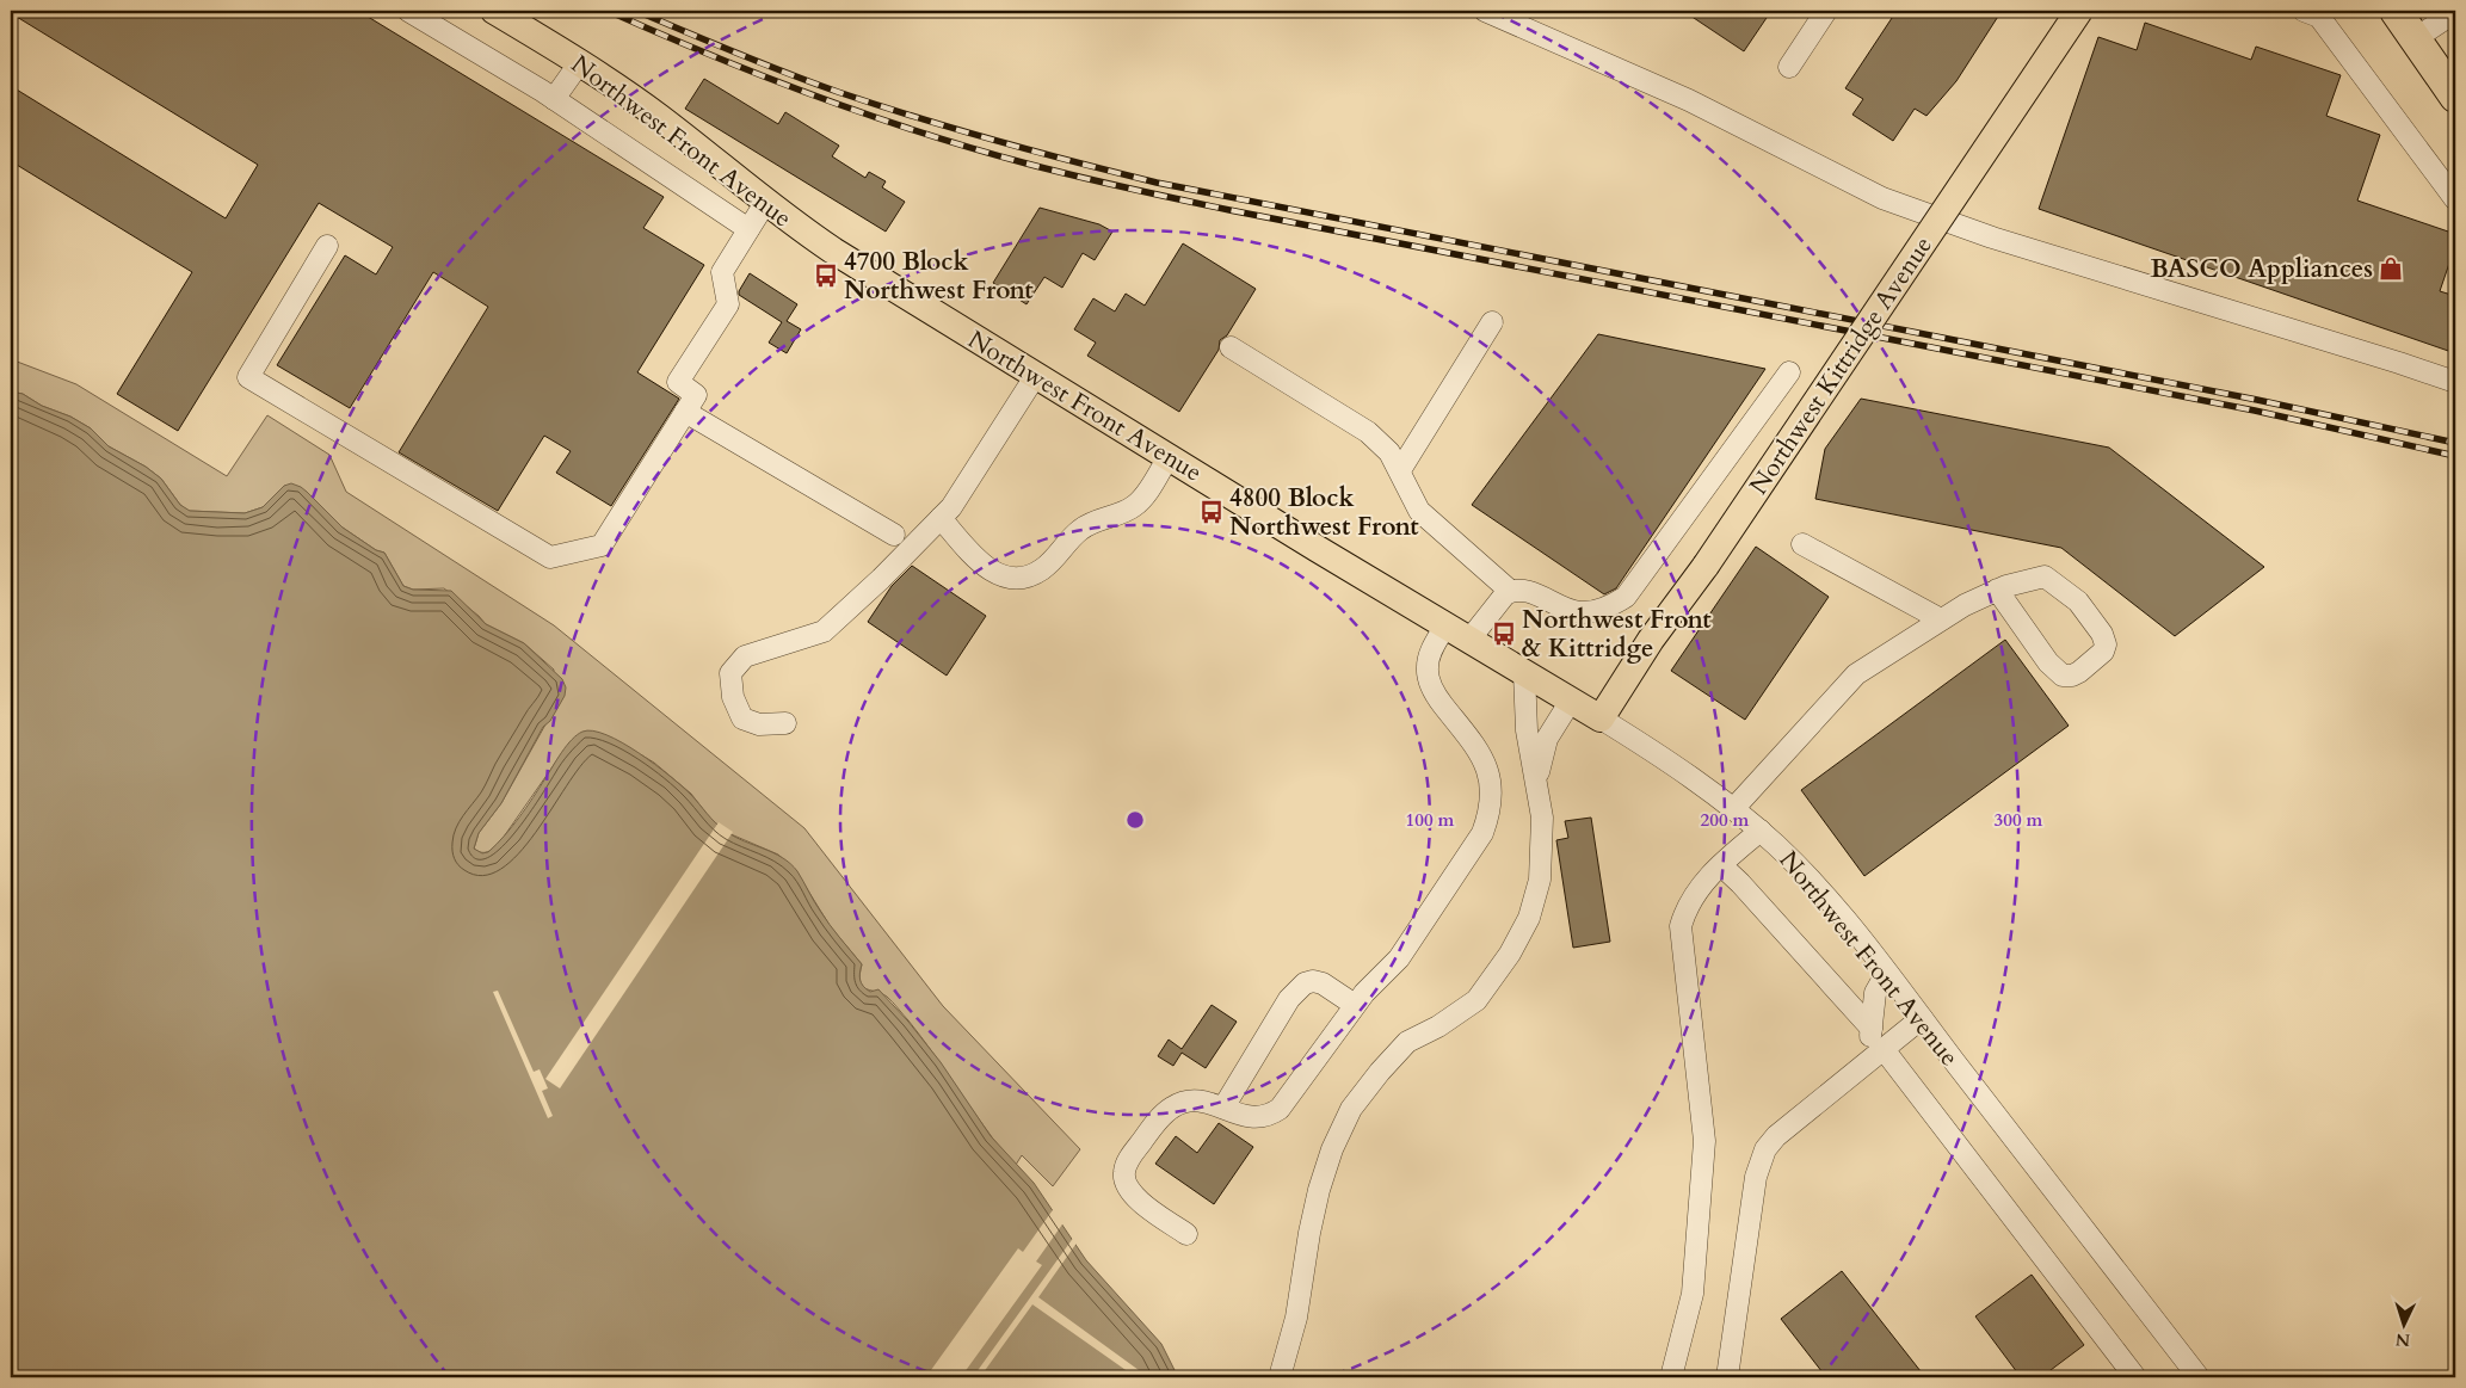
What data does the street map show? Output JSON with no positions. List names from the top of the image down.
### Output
{
  "streets": {
    "main road": ["Northwest Front Avenue", "Northwest Kittridge Avenue"]
  },
  "crossings": [
    ["Northwest Front Avenue", "Northwest Kittridge Avenue"]
  ],
  "places": {
    "shop": ["BASCO Appliances"],
    "bus stop": ["4700 Block Northwest Front", "4800 Block Northwest Front", "Northwest Front & Kittridge"]
  },
  "north": "bottom",
  "rings": ["100 m", "200 m", "300 m"]
}
